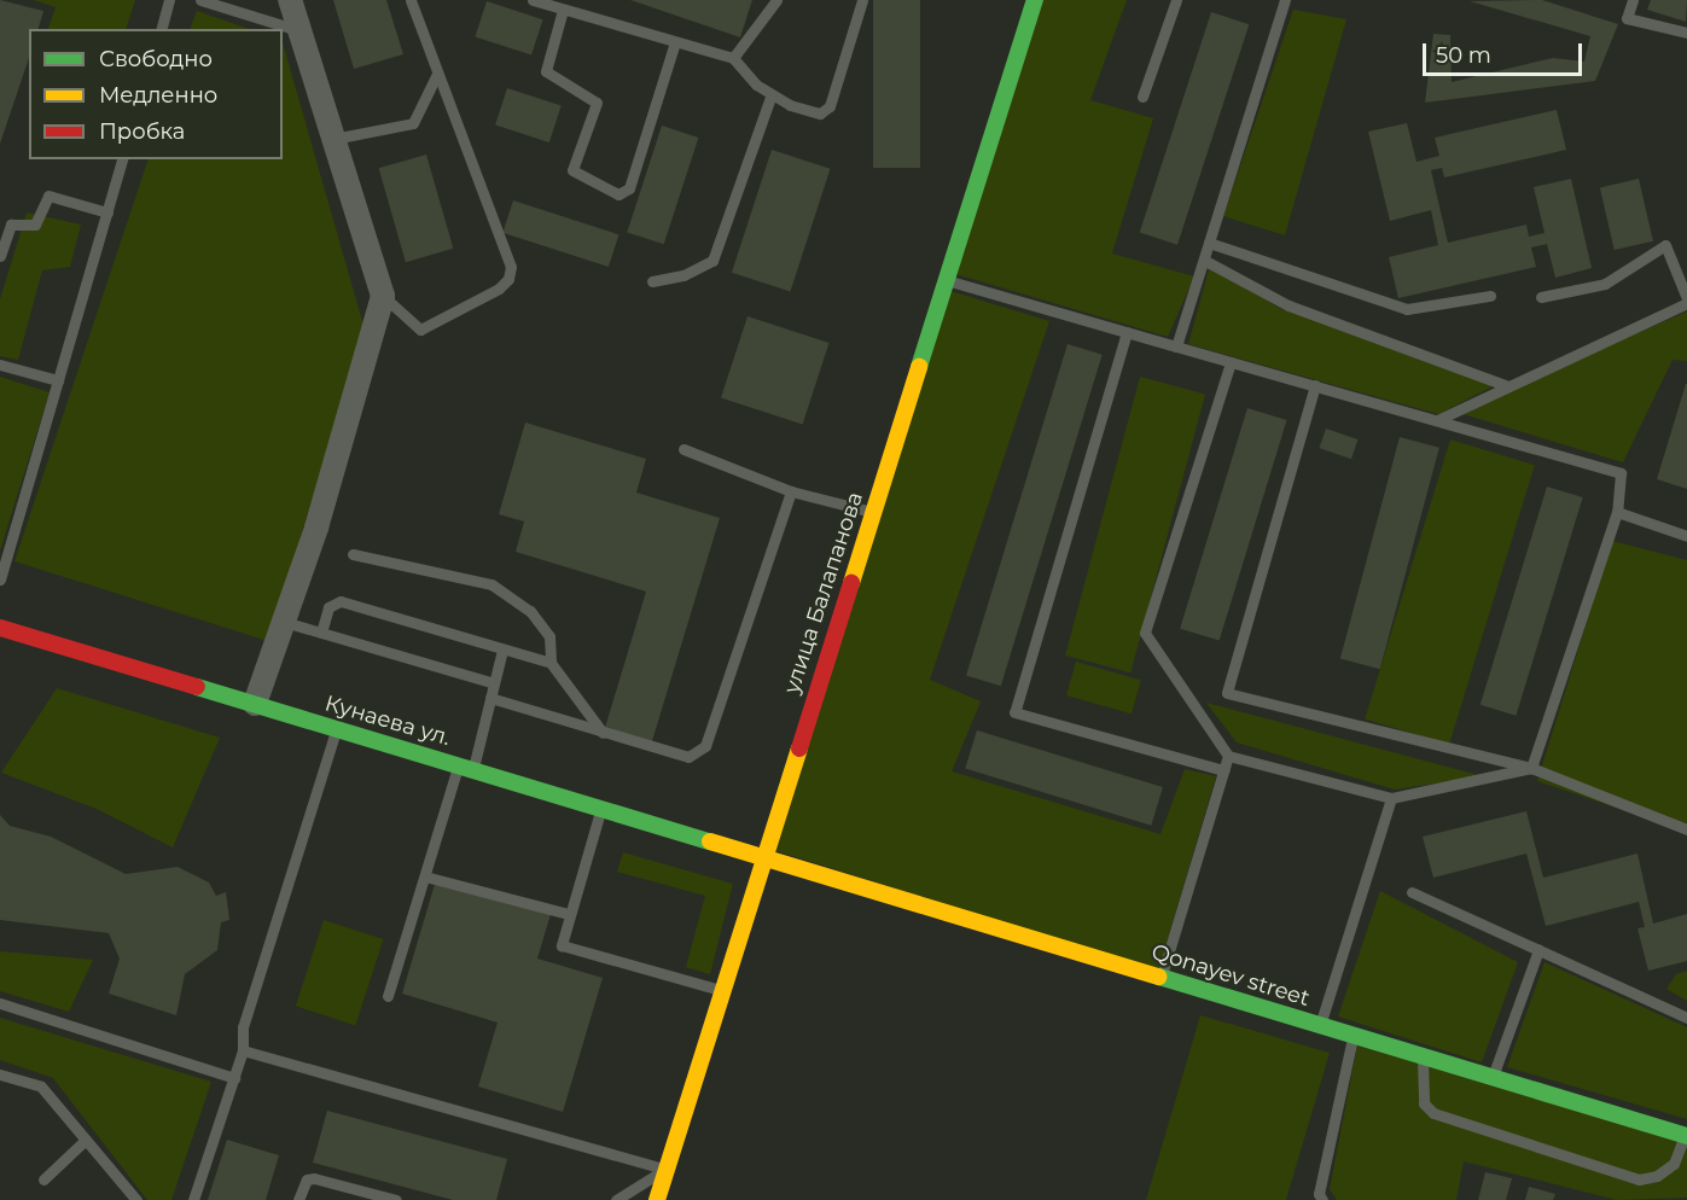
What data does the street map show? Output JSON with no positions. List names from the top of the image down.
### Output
{
  "streets": {
    "street": ["улица Балапанова", "Кунаева ул.", "Qonayev street"]
  },
  "crossings": [
    ["улица Балапанова", "Кунаева ул."],
    ["улица Балапанова", "Qonayev street"],
    ["Кунаева ул.", "Qonayev street"]
  ],
  "legend": ["Свободно", "Медленно", "Пробка"],
  "scale_bar": "50 m"
}
